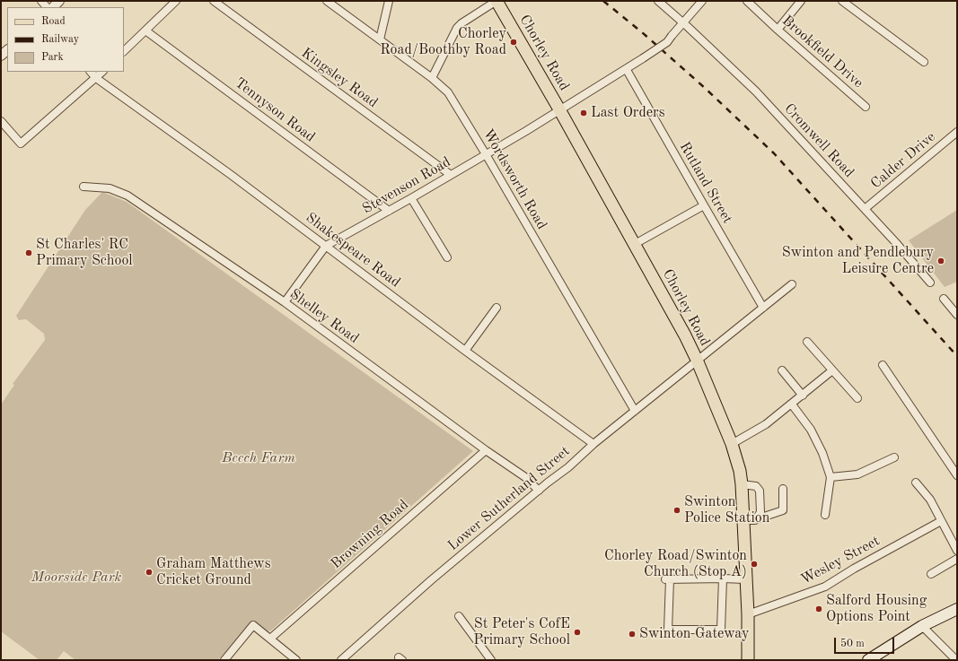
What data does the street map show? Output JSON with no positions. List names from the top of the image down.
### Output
{
  "streets": {
    "main road": ["Chorley Road"],
    "street": [
      "Brookfield Drive",
      "Kingsley Road",
      "Tennyson Road",
      "Cromwell Road",
      "Calder Drive",
      "Wordsworth Road",
      "Rutland Street",
      "Stevenson Road",
      "Shakespeare Road",
      "Shelley Road",
      "Lower Sutherland Street",
      "Browning Road",
      "Wesley Street"
    ]
  },
  "crossings": [
    ["Chorley Road", "Stevenson Road"],
    ["Chorley Road", "Lower Sutherland Street"],
    ["Chorley Road", "Wesley Street"],
    ["Kingsley Road", "Stevenson Road"],
    ["Tennyson Road", "Stevenson Road"],
    ["Cromwell Road", "Calder Drive"],
    ["Cromwell Road", "Stevenson Road"],
    ["Wordsworth Road", "Stevenson Road"],
    ["Wordsworth Road", "Lower Sutherland Street"],
    ["Rutland Street", "Stevenson Road"],
    ["Rutland Street", "Lower Sutherland Street"],
    ["Stevenson Road", "Shakespeare Road"],
    ["Stevenson Road", "Shelley Road"],
    ["Shakespeare Road", "Lower Sutherland Street"],
    ["Shelley Road", "Lower Sutherland Street"],
    ["Shelley Road", "Browning Road"]
  ],
  "parks": ["Beech Farm", "Moorside Park"],
  "places": [
    "Chorley Road/Boothby Road",
    "Last Orders",
    "St Charles' RC Primary School",
    "Swinton and Pendlebury Leisure Centre",
    "Swinton Police Station",
    "Chorley Road/Swinton Church (Stop A)",
    "Graham Matthews Cricket Ground",
    "Salford Housing Options Point",
    "St Peter's CofE Primary School",
    "Swinton Gateway"
  ],
  "legend": ["Road", "Railway", "Park"],
  "scale_bar": "50 m"
}
